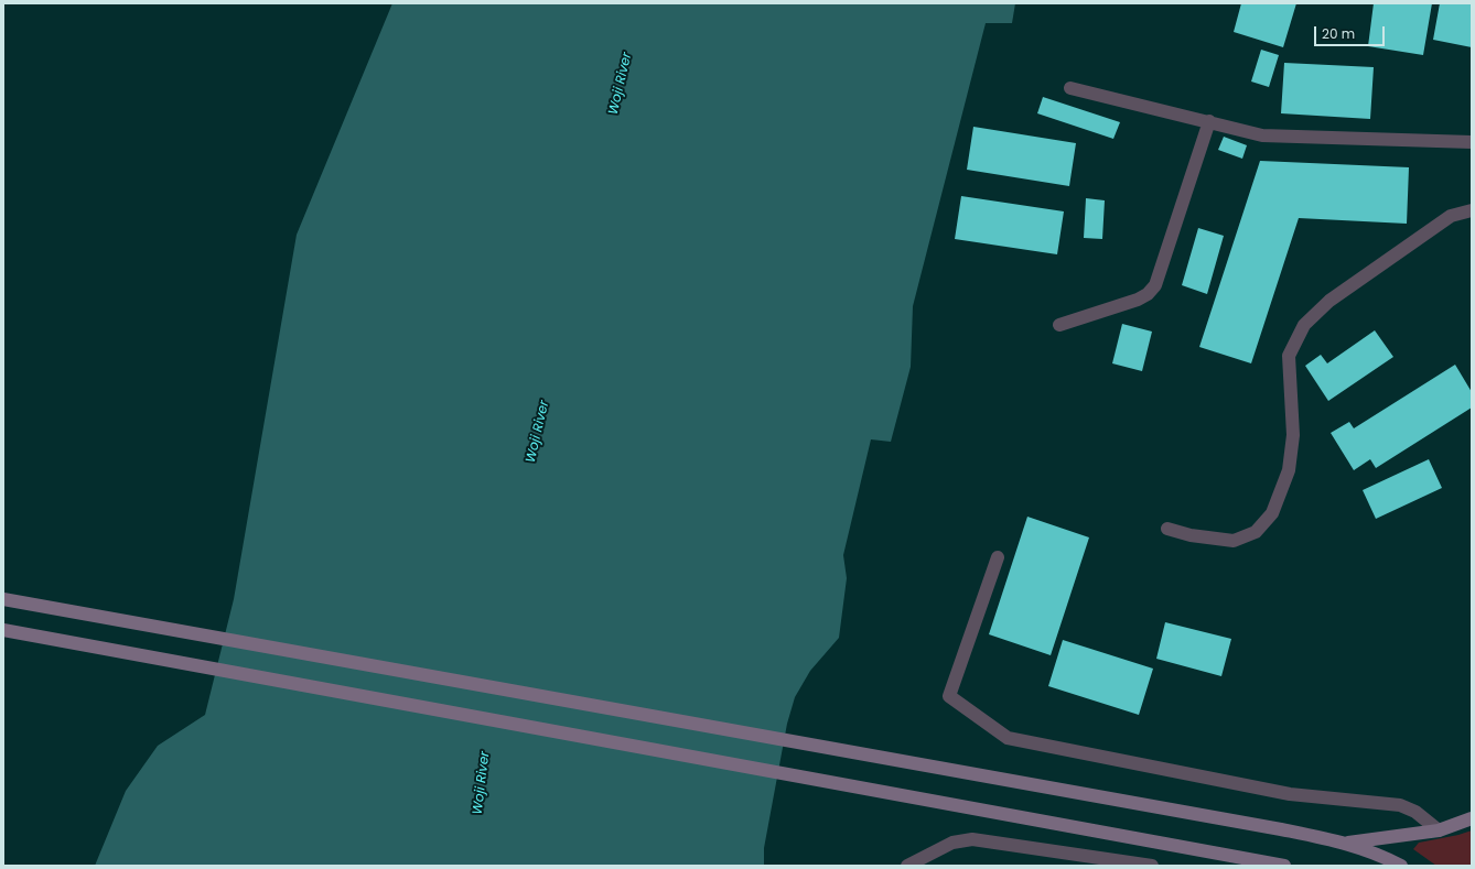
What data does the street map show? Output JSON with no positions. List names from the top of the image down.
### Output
{
  "water": ["Woji River"],
  "scale_bar": "20 m"
}
